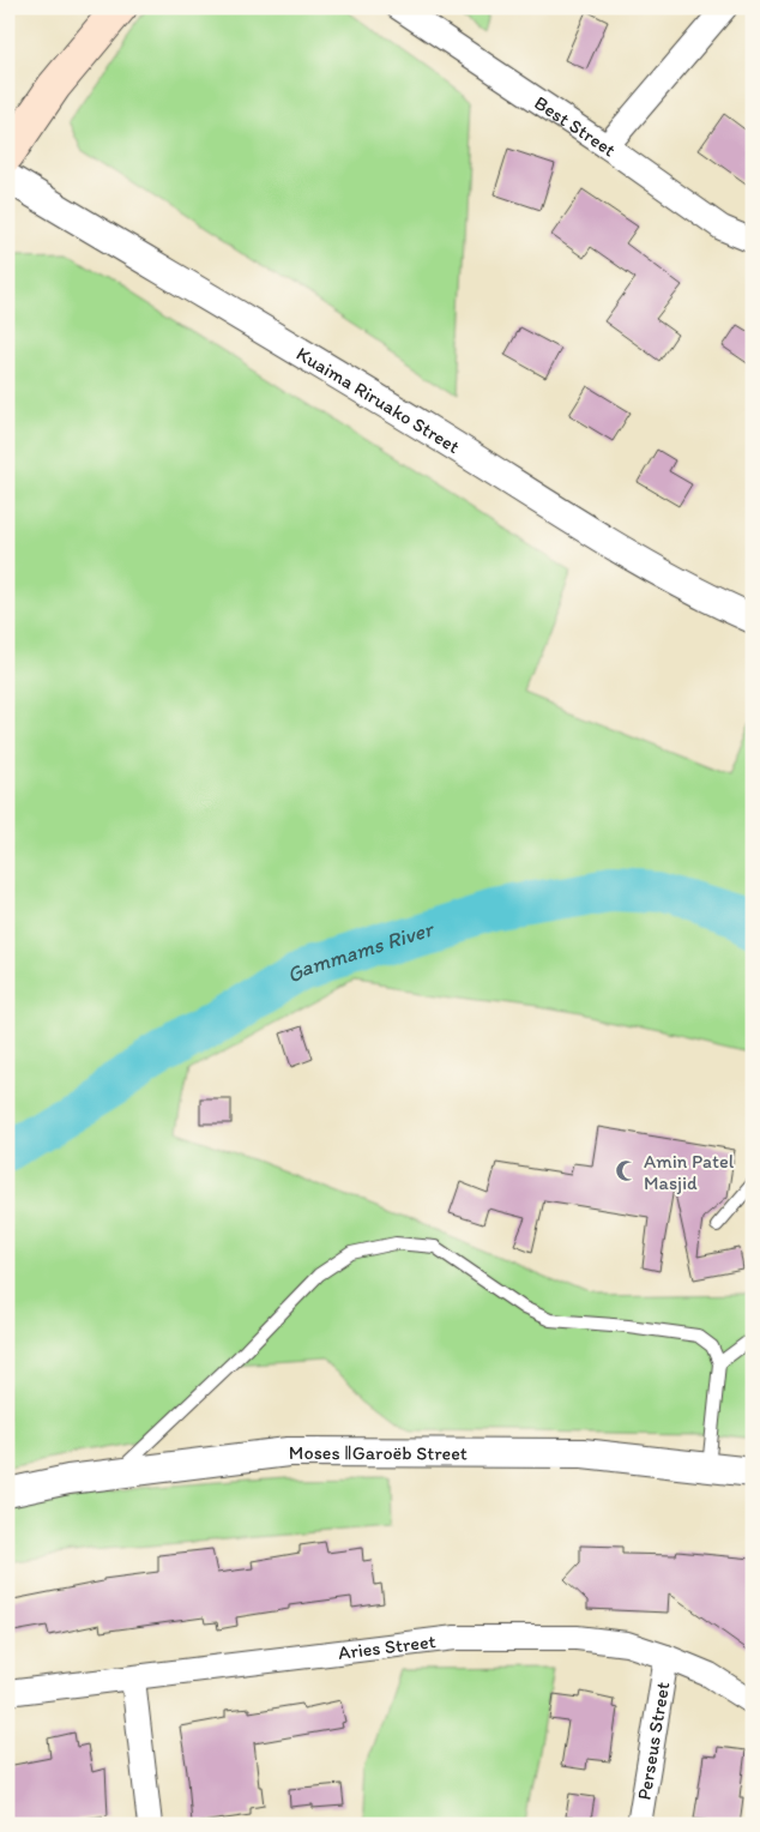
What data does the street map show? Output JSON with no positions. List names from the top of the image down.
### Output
{
  "streets": {
    "street": [
      "Best Street",
      "Kuaima Riruako Street",
      "Moses ǁGaroëb Street",
      "Aries Street",
      "Perseus Street"
    ]
  },
  "crossings": [
    ["Aries Street", "Perseus Street"]
  ],
  "water": ["Gammams River"],
  "places": {
    "mosque": ["Amin Patel Masjid"]
  }
}
